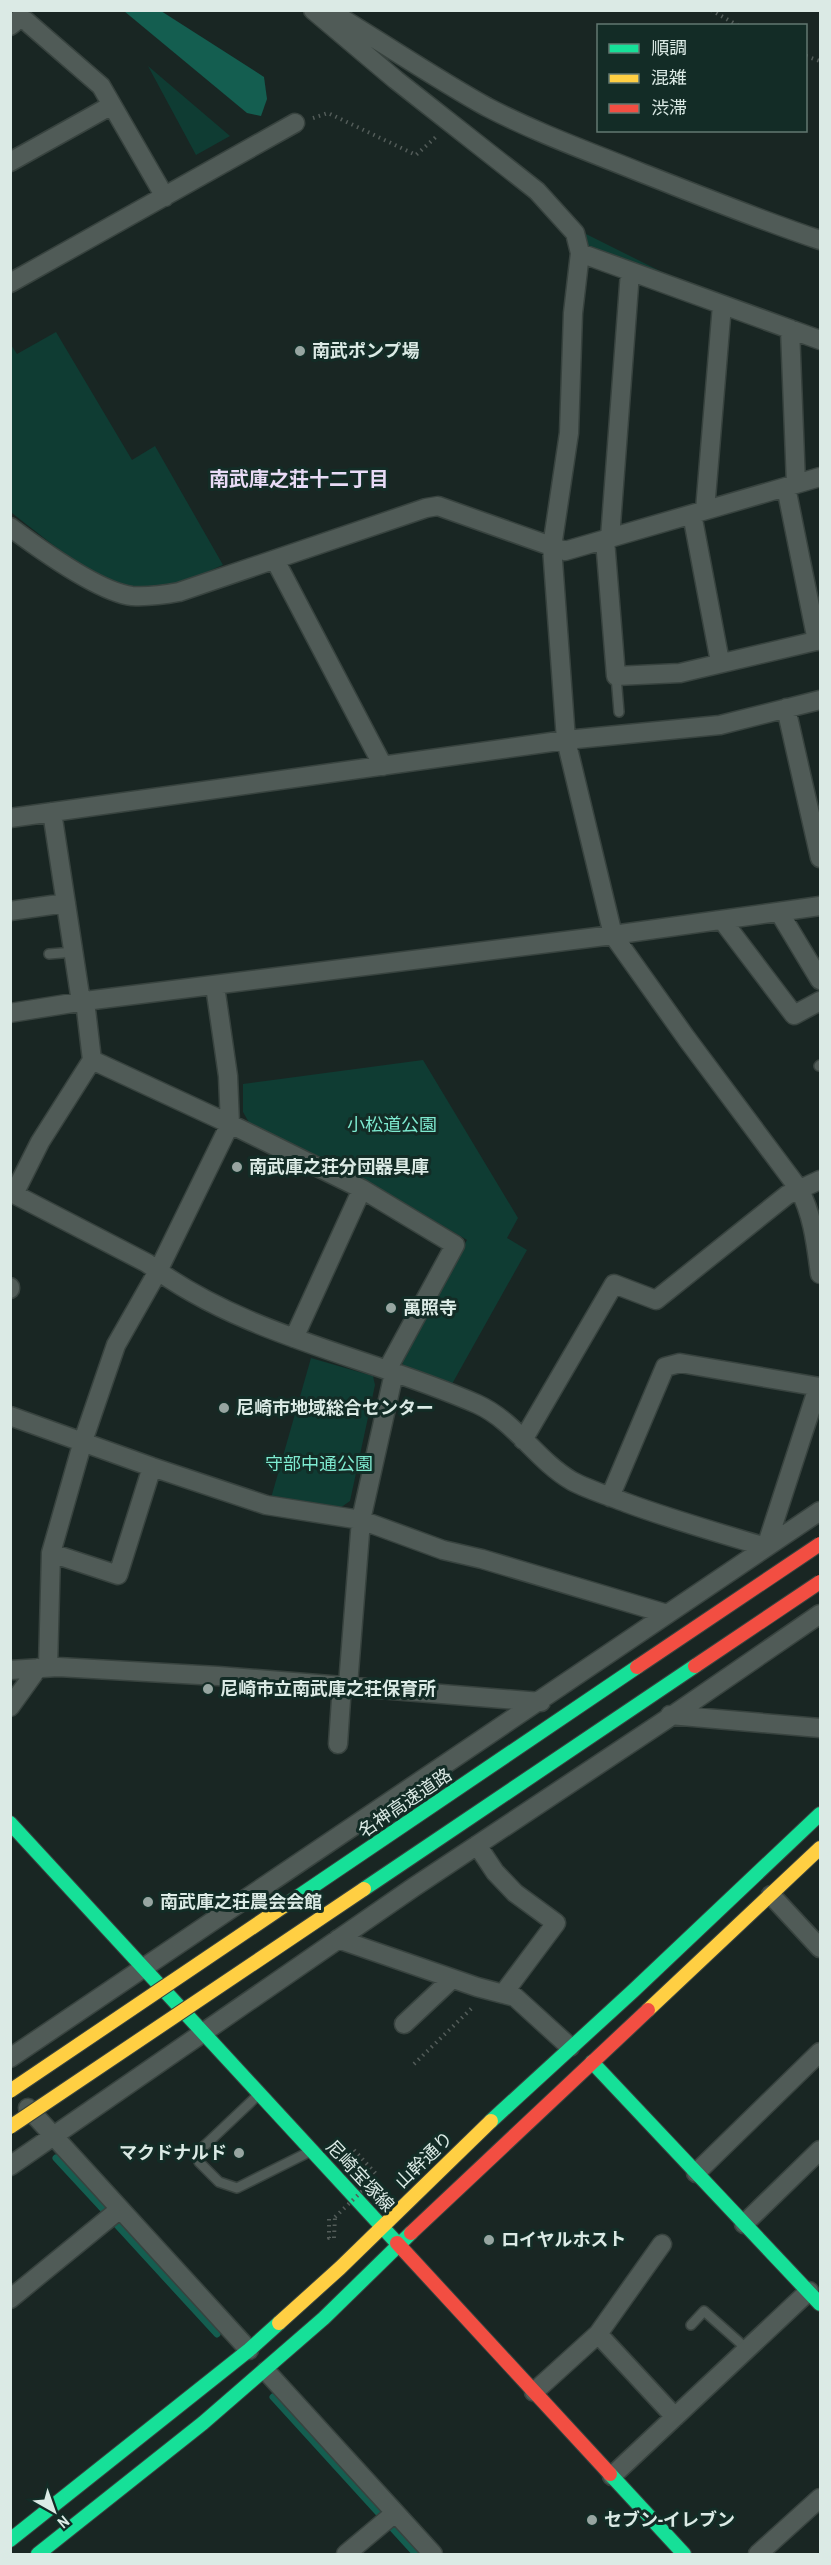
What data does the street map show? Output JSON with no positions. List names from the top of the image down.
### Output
{
  "streets": {
    "main road": ["名神高速道路", "山幹通り", "尼崎宝塚線"]
  },
  "crossings": [
    ["山幹通り", "尼崎宝塚線"]
  ],
  "districts": ["南武庫之荘十二丁目"],
  "parks": ["小松道公園", "守部中通公園"],
  "places": [
    "南武ポンプ場",
    "南武庫之荘分団器具庫",
    "萬照寺",
    "尼崎市地域総合センター",
    "尼崎市立南武庫之荘保育所",
    "南武庫之荘農会会館",
    "マクドナルド",
    "ロイヤルホスト",
    "セブン-イレブン"
  ],
  "legend": ["順調", "混雑", "渋滞"],
  "north": "bottom right"
}
